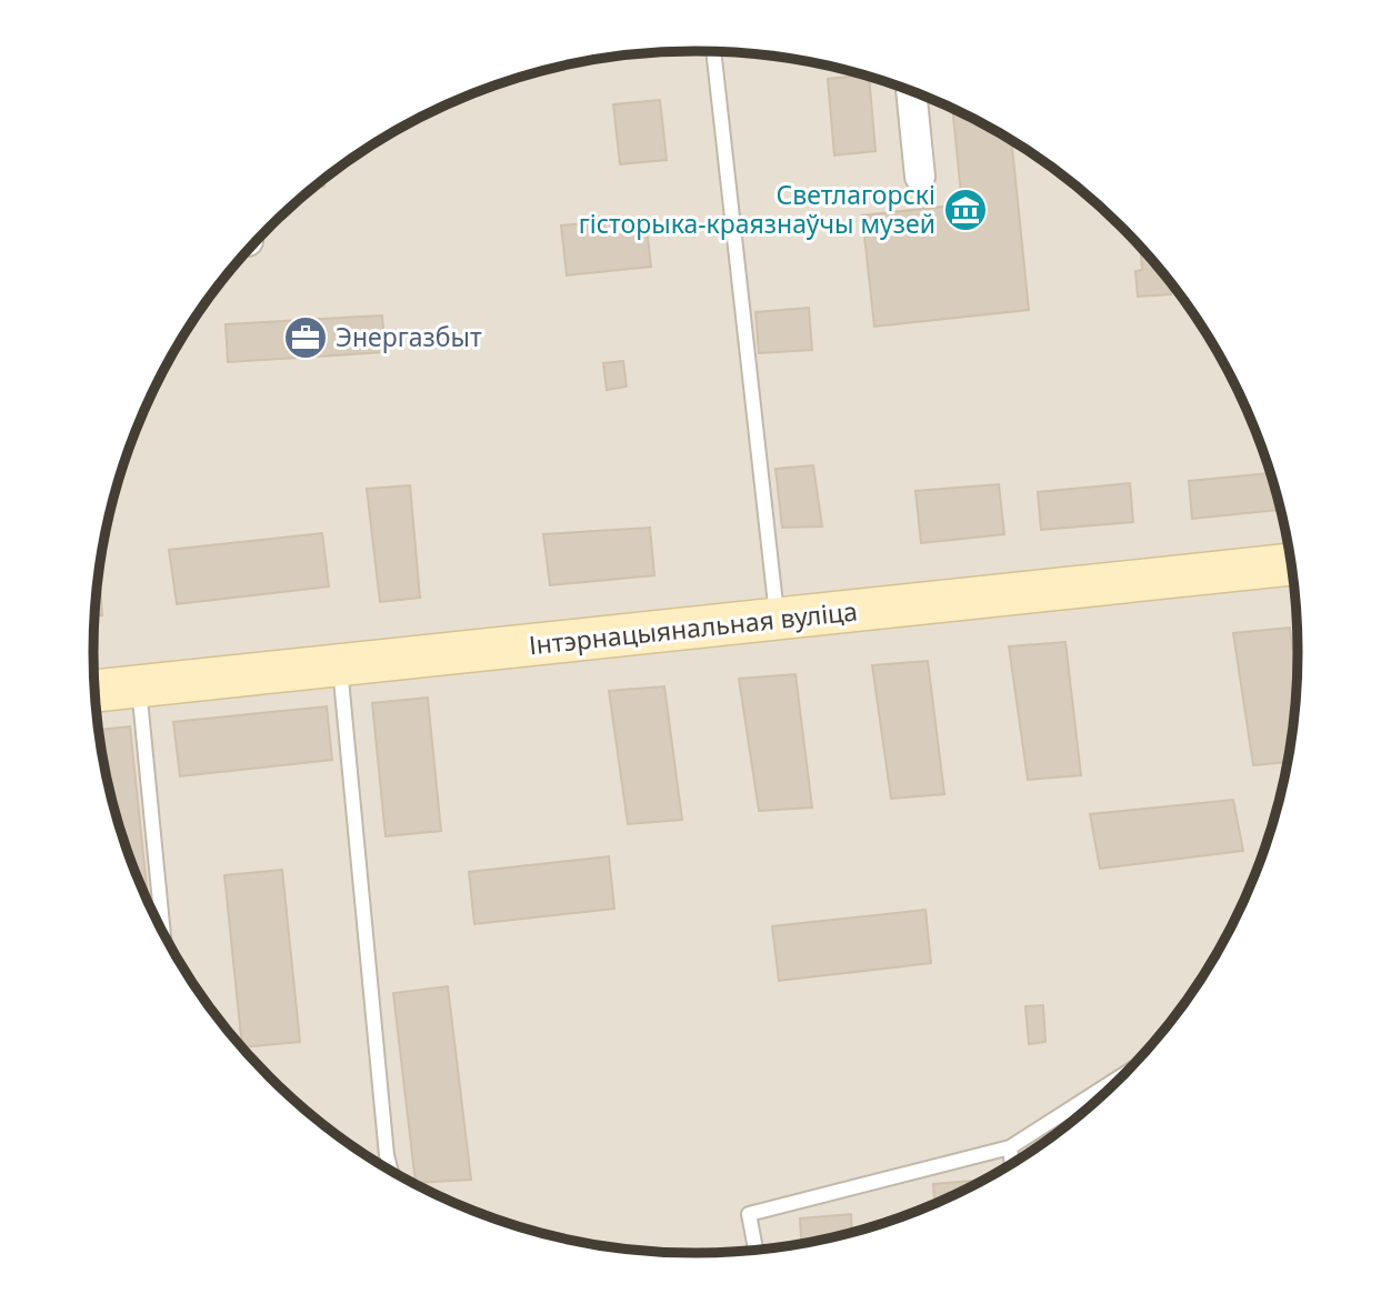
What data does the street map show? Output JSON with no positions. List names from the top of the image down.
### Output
{
  "streets": {
    "street": ["Інтэрнацыянальная вуліца"]
  },
  "places": {
    "museum": ["Светлагорскі гісторыка-краязнаўчы музей"],
    "office": ["Энергазбыт"]
  }
}
